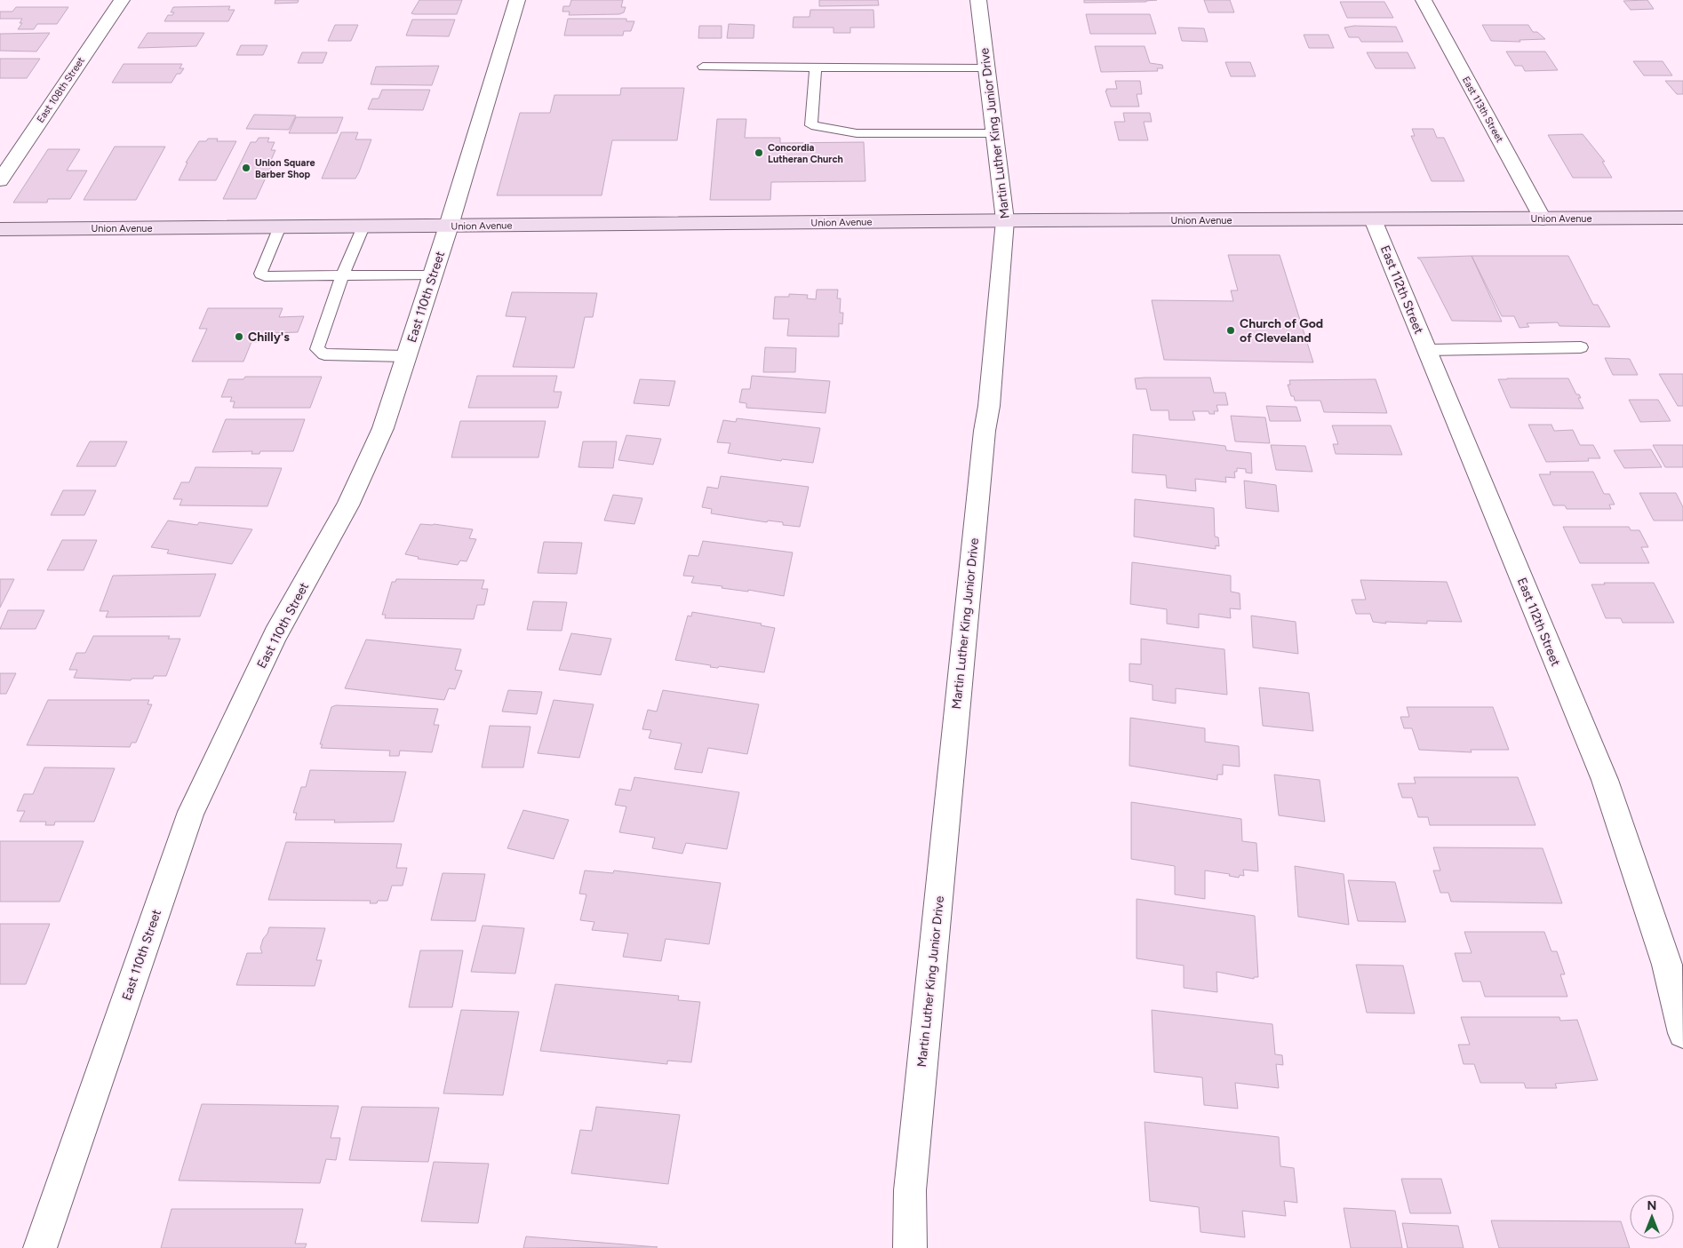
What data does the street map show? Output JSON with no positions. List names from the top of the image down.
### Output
{
  "streets": {
    "main road": ["Union Avenue"],
    "street": [
      "East 108th Street",
      "East 113th Street",
      "Martin Luther King Junior Drive",
      "East 112th Street",
      "East 110th Street"
    ]
  },
  "crossings": [
    ["East 113th Street", "Union Avenue"],
    ["Martin Luther King Junior Drive", "Union Avenue"],
    ["Union Avenue", "East 112th Street"],
    ["Union Avenue", "East 110th Street"]
  ],
  "places": [
    "Concordia Lutheran Church",
    "Union Square Barber Shop",
    "Church of God of Cleveland",
    "Chilly's"
  ],
  "north": "top"
}
